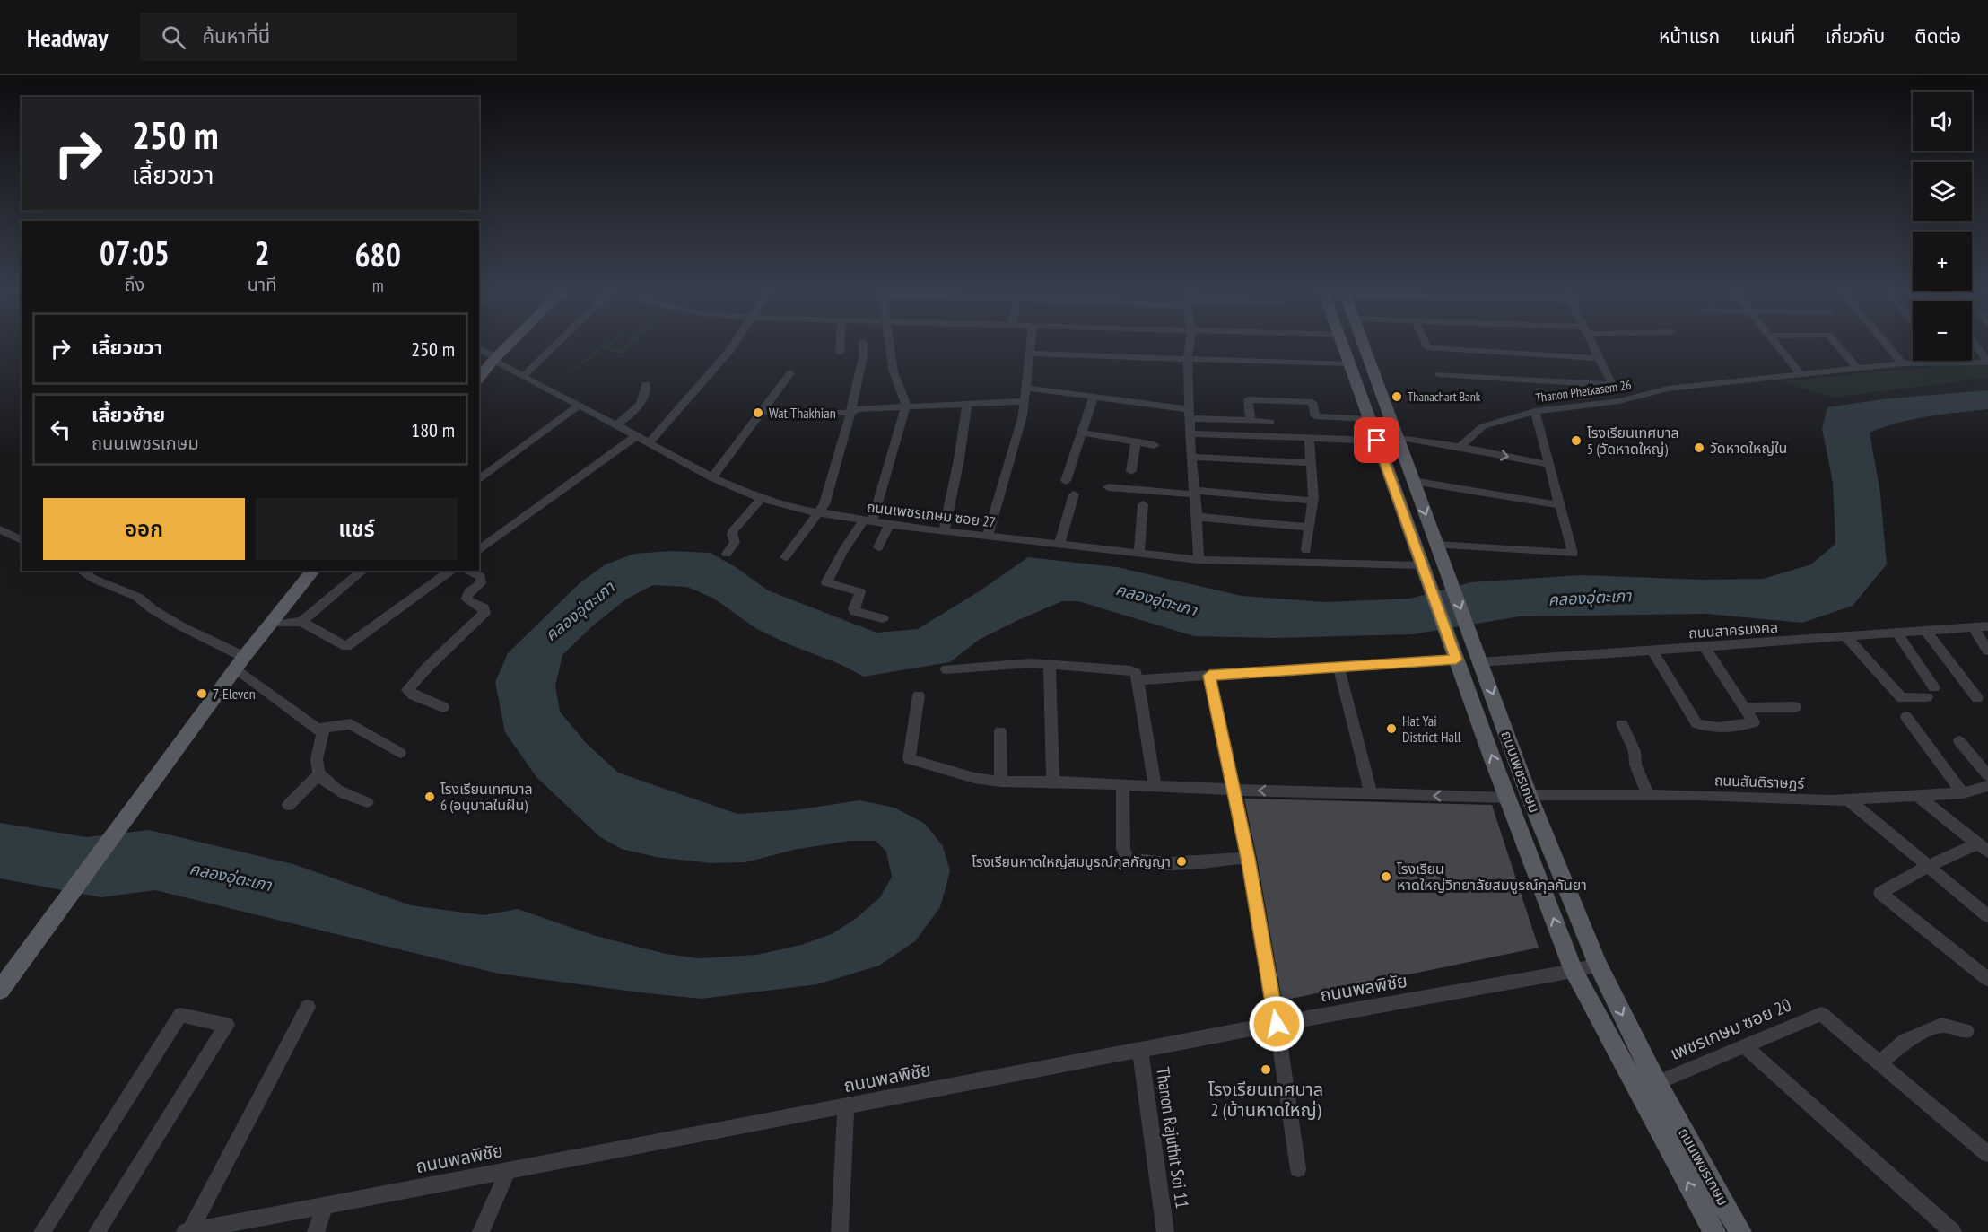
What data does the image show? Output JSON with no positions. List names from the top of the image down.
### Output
{
  "streets": {
    "main road": ["ถนนเพชรเกษม"],
    "street": [
      "Thanon Phetkasem 26",
      "ถนนเพชรเกษม ซอย 27",
      "ถนนสาครมงคล",
      "ถนนสันติราษฎร์",
      "ถนนพลพิชัย",
      "เพชรเกษม ซอย 20",
      "Thanon Rajuthit Soi 11"
    ]
  },
  "crossings": [
    ["ถนนเพชรเกษม ซอย 27", "ถนนเพชรเกษม"],
    ["ถนนสาครมงคล", "ถนนเพชรเกษม"],
    ["ถนนเพชรเกษม", "ถนนสันติราษฎร์"],
    ["ถนนเพชรเกษม", "ถนนพลพิชัย"],
    ["ถนนเพชรเกษม", "เพชรเกษม ซอย 20"],
    ["ถนนพลพิชัย", "Thanon Rajuthit Soi 11"]
  ],
  "water": ["คลองอุ่ตะเภา"],
  "places": [
    "Thanachart Bank",
    "Wat Thakhian",
    "โรงเรียนเทศบาล 5 (วัดหาดใหญ่)",
    "วัดหาดใหญ่ใน",
    "7-Eleven",
    "Hat Yai District Hall",
    "โรงเรียนเทศบาล 6 (อนุบาลในฝัน)",
    "โรงเรียนหาดใหญ่สมบูรณ์กุลกัญญา",
    "โรงเรียน หาดใหญ่วิทยาลัยสมบูรณ์กุลกันยา",
    "โรงเรียนเทศบาล 2 (บ้านหาดใหญ่)"
  ],
  "page": {
    "header": "Headway",
    "search": "ค้นหาที่นี่",
    "nav": [
      "หน้าแรก",
      "แผนที่",
      "เกี่ยวกับ",
      "ติดต่อ"
    ],
    "map_buttons": ["+", "−"],
    "turn": ["250 m", "เลี้ยวขวา"],
    "eta": [
      "07:05",
      "ถึง",
      "2",
      "นาที",
      "680",
      "m"
    ],
    "list": [
      {
        "name": "เลี้ยวขวา",
        "value": "250 m"
      },
      {
        "name": "เลี้ยวซ้าย",
        "note": "ถนนเพชรเกษม",
        "value": "180 m"
      }
    ],
    "buttons": ["ออก", "แชร์"]
  }
}
